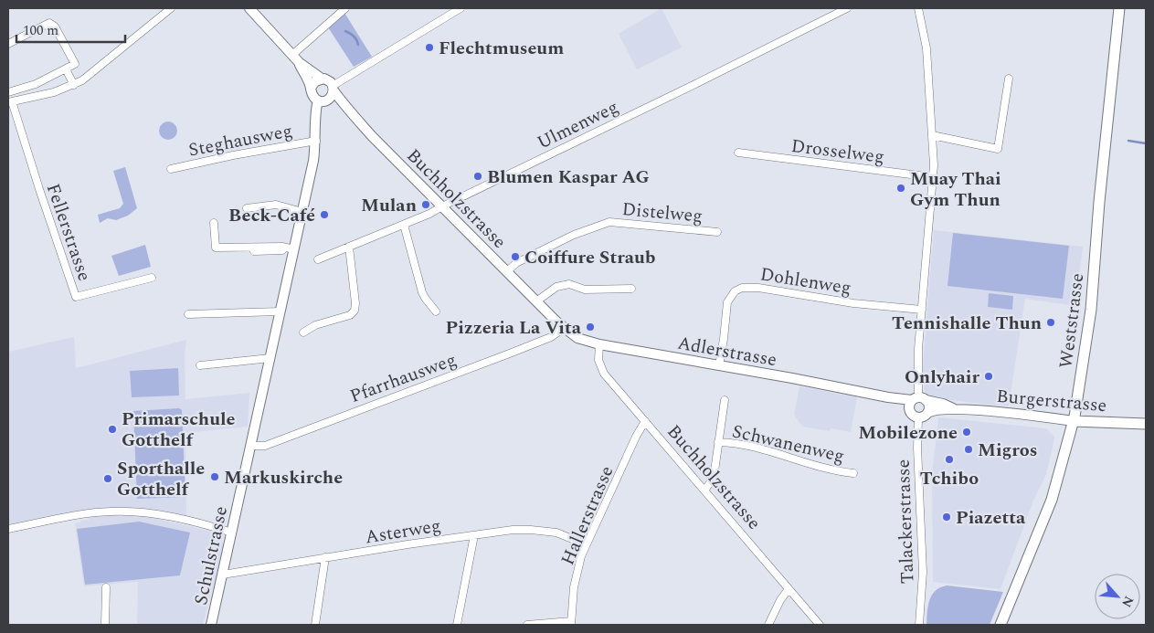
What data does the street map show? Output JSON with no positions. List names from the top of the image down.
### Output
{
  "streets": {
    "main road": ["Weststrasse", "Burgerstrasse"],
    "street": [
      "Ulmenweg",
      "Steghausweg",
      "Drosselweg",
      "Buchholzstrasse",
      "Distelweg",
      "Fellerstrasse",
      "Dohlenweg",
      "Adlerstrasse",
      "Pfarrhausweg",
      "Schwanenweg",
      "Hallerstrasse",
      "Talackerstrasse",
      "Asterweg",
      "Schulstrasse"
    ]
  },
  "crossings": [
    ["Ulmenweg", "Buchholzstrasse"],
    ["Steghausweg", "Schulstrasse"],
    ["Buchholzstrasse", "Distelweg"],
    ["Buchholzstrasse", "Adlerstrasse"],
    ["Buchholzstrasse", "Pfarrhausweg"],
    ["Buchholzstrasse", "Hallerstrasse"],
    ["Buchholzstrasse", "Schulstrasse"],
    ["Dohlenweg", "Adlerstrasse"],
    ["Weststrasse", "Burgerstrasse"],
    ["Adlerstrasse", "Pfarrhausweg"],
    ["Adlerstrasse", "Burgerstrasse"],
    ["Adlerstrasse", "Talackerstrasse"],
    ["Pfarrhausweg", "Schulstrasse"],
    ["Burgerstrasse", "Talackerstrasse"],
    ["Hallerstrasse", "Asterweg"],
    ["Asterweg", "Schulstrasse"]
  ],
  "places": [
    "Flechtmuseum",
    "Blumen Kaspar AG",
    "Muay Thai Gym Thun",
    "Mulan",
    "Beck-Café",
    "Coiffure Straub",
    "Tennishalle Thun",
    "Pizzeria La Vita",
    "Onlyhair",
    "Primarschule Gotthelf",
    "Mobilezone",
    "Migros",
    "Tchibo",
    "Markuskirche",
    "Sporthalle Gotthelf",
    "Piazetta"
  ],
  "scale_bar": "100 m",
  "north": "bottom right"
}
